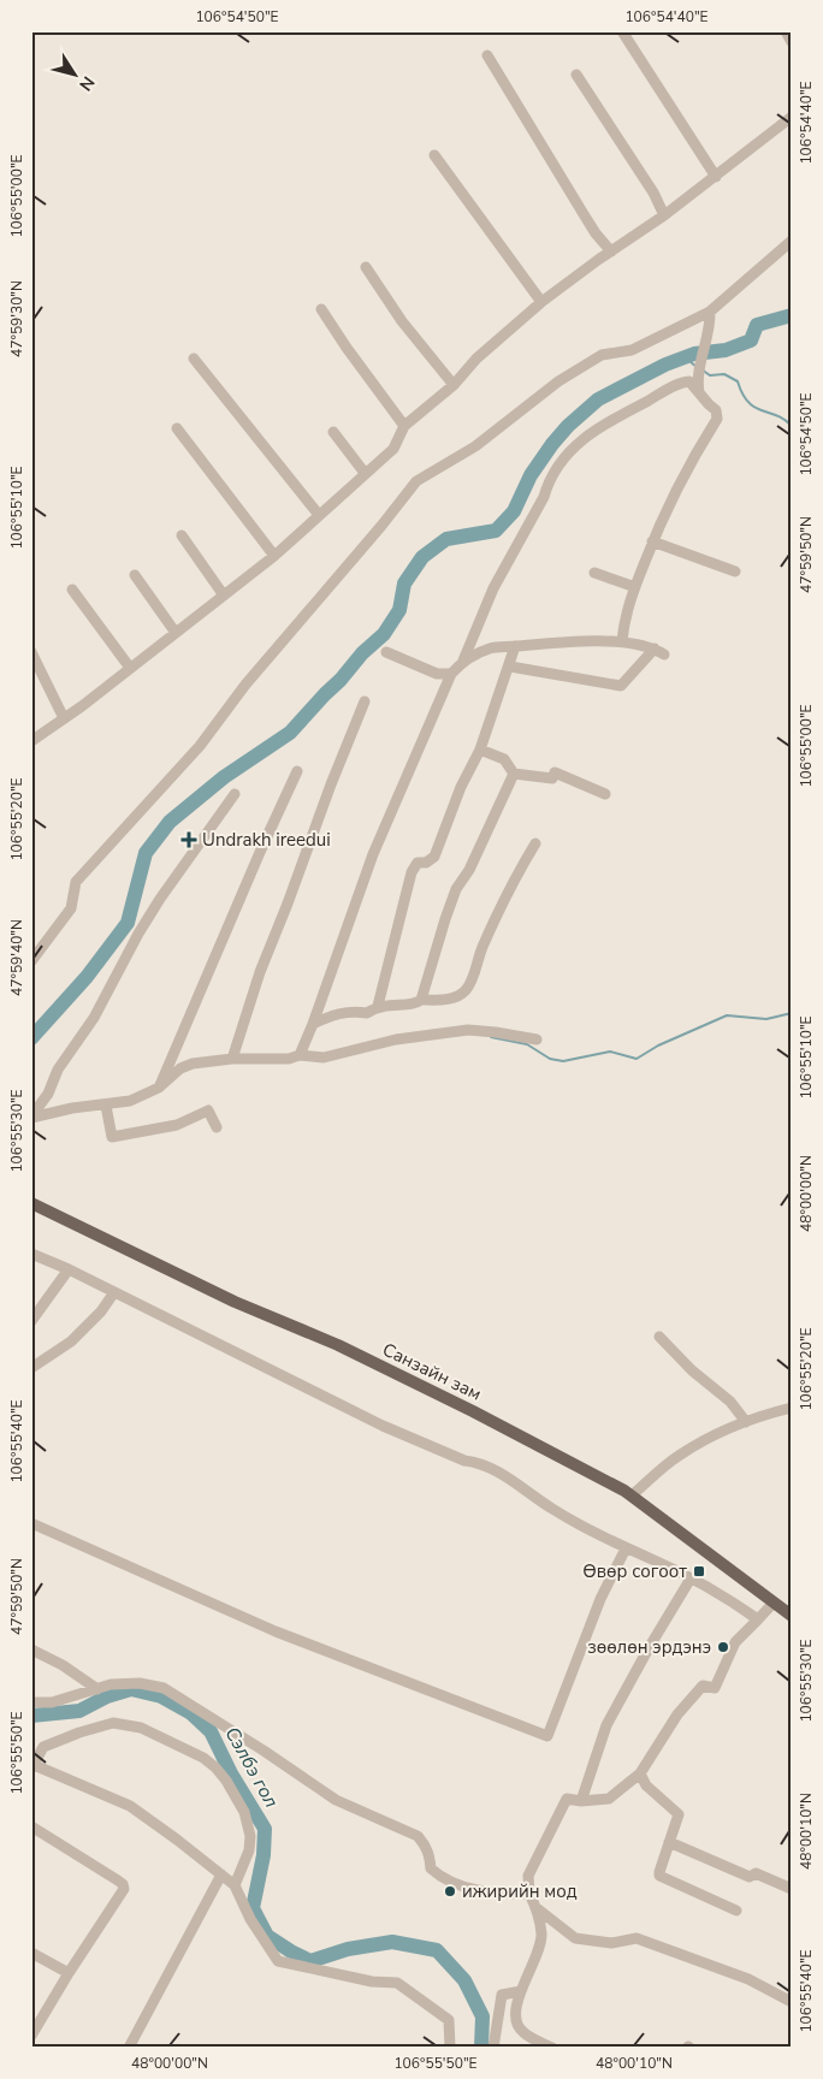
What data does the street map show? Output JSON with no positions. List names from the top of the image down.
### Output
{
  "streets": {
    "main road": ["Санзайн зам"]
  },
  "water": ["Сэлбэ гол"],
  "places": {
    "health": ["Undrakh ireedui"],
    "transit": ["Өвөр согоот"],
    "other": ["зөөлөн эрдэнэ", "ижирийн мод"]
  },
  "north": "bottom right",
  "coordinates": [
    "106°54'50\"E",
    "106°54'40\"E",
    "106°55'00\"E",
    "47°59'30\"N",
    "106°55'10\"E",
    "47°59'50\"N",
    "106°55'20\"E",
    "47°59'40\"N",
    "106°55'30\"E",
    "48°00'00\"N",
    "106°55'40\"E",
    "106°55'50\"E",
    "48°00'10\"N"
  ]
}
